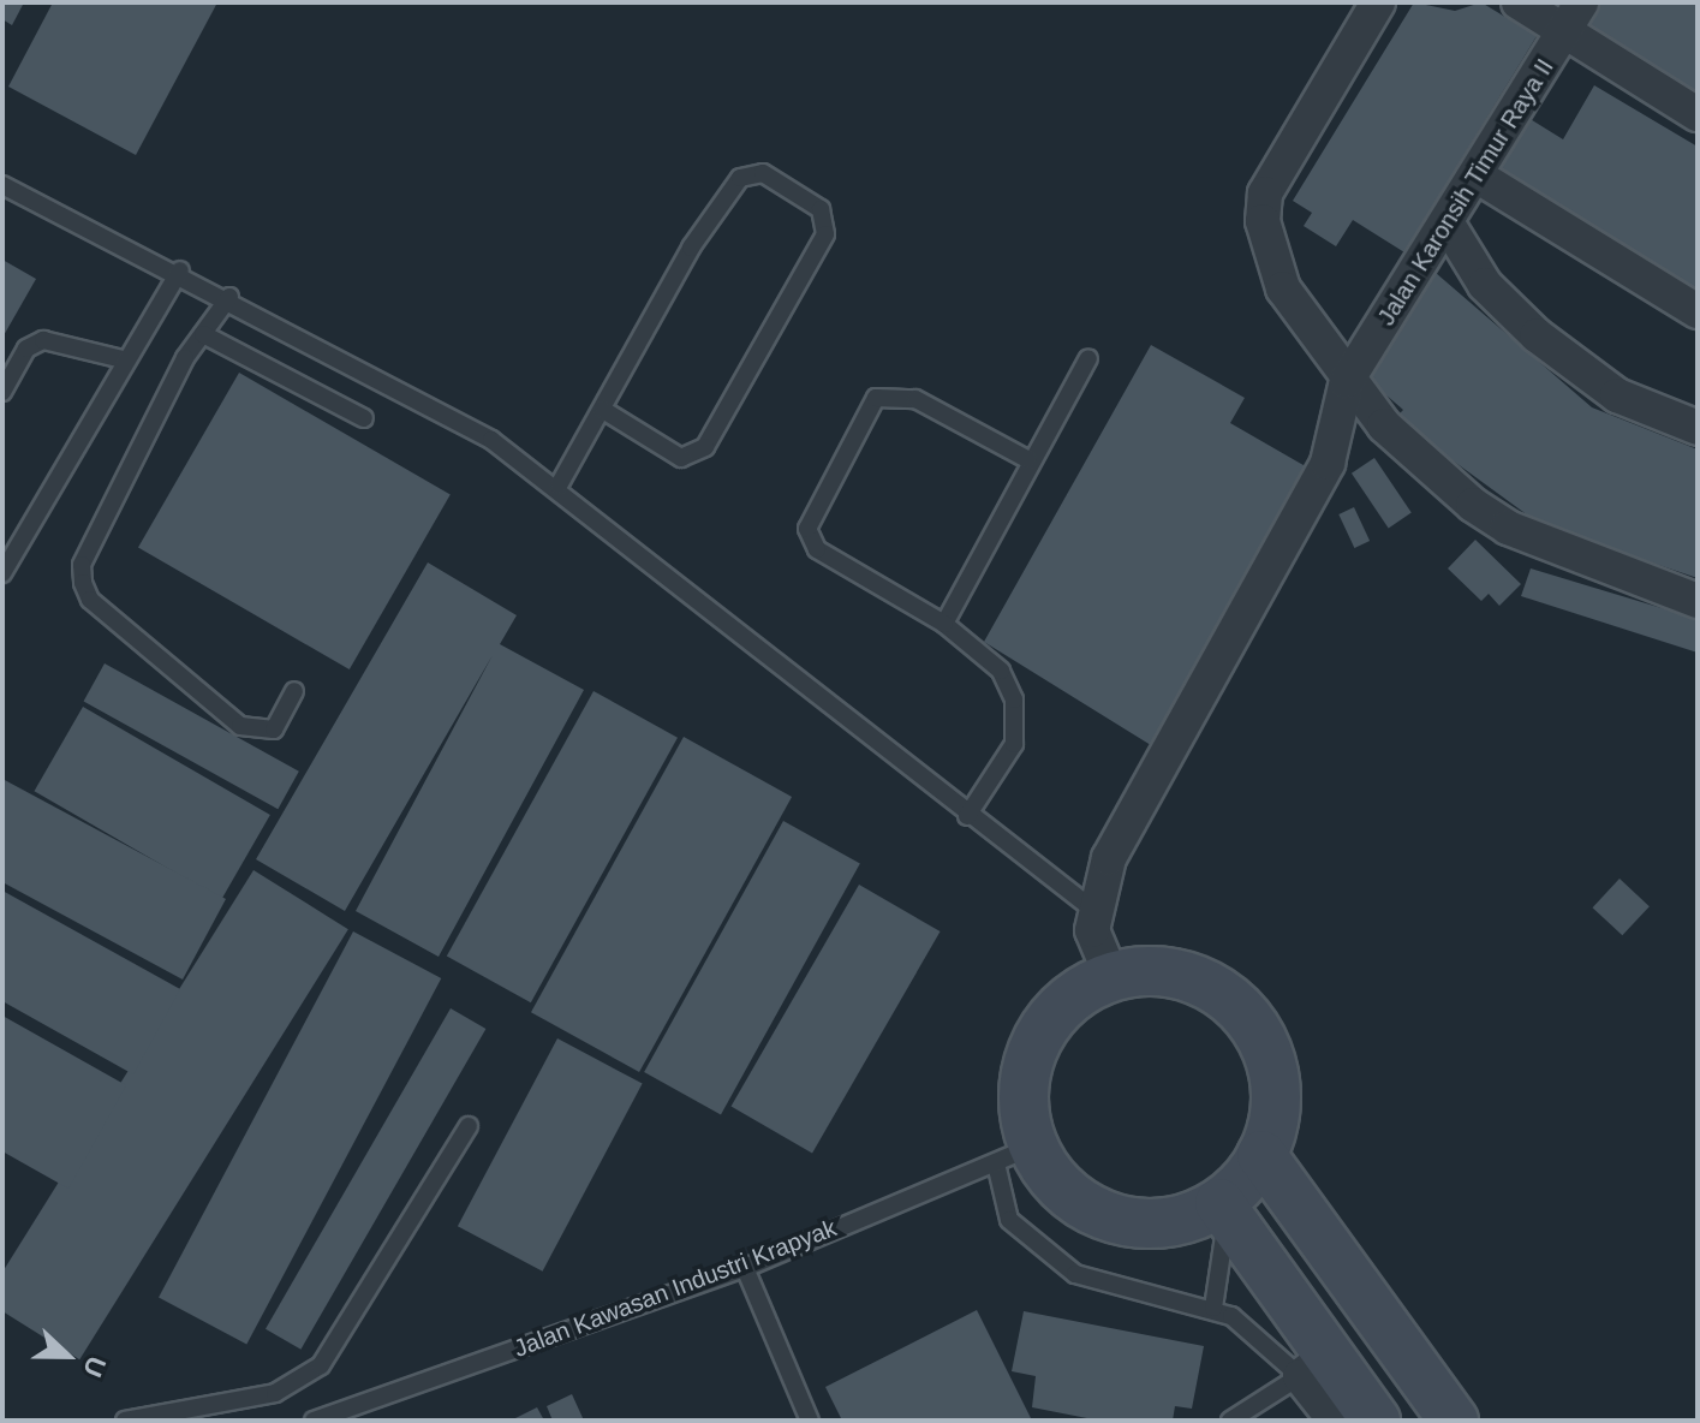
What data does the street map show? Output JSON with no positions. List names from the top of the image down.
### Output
{
  "streets": {
    "street": ["Jalan Karonsih Timur Raya II"],
    "lane": ["Jalan Kawasan Industri Krapyak"]
  },
  "north": "right"
}
